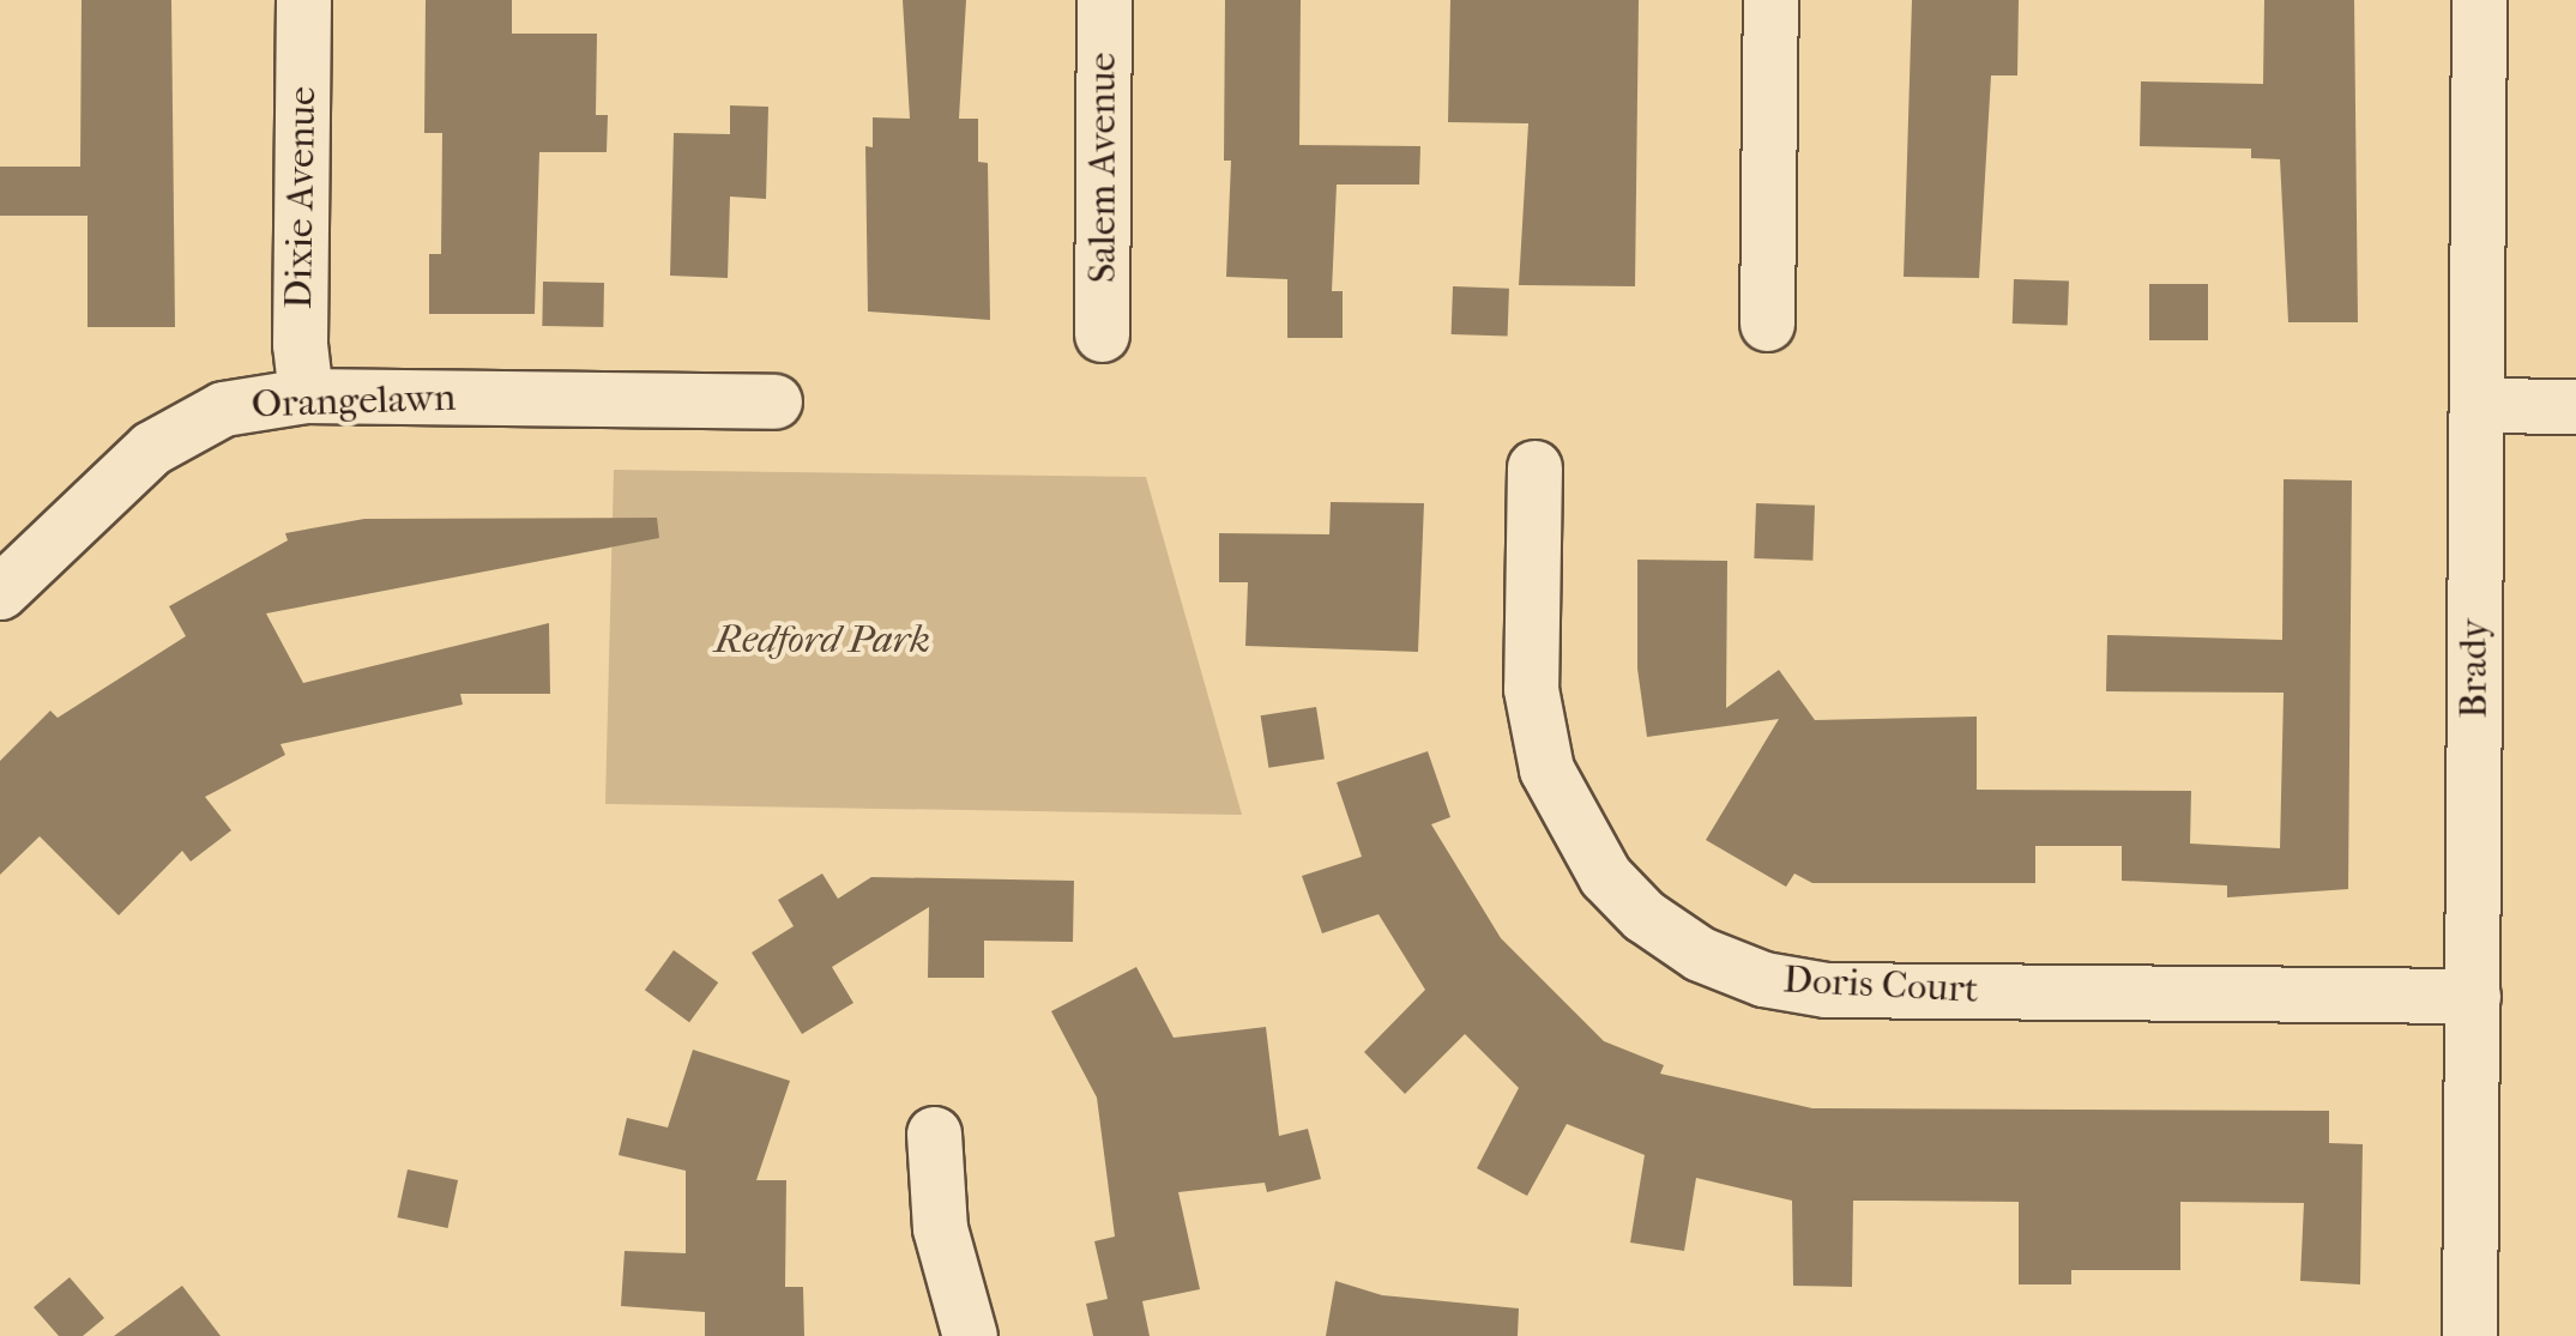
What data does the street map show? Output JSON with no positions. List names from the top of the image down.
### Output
{
  "streets": {
    "street": [
      "Salem Avenue",
      "Dixie Avenue",
      "Orangelawn",
      "Brady",
      "Doris Court"
    ]
  },
  "crossings": [
    ["Dixie Avenue", "Orangelawn"],
    ["Brady", "Doris Court"]
  ],
  "parks": ["Redford Park"]
}
